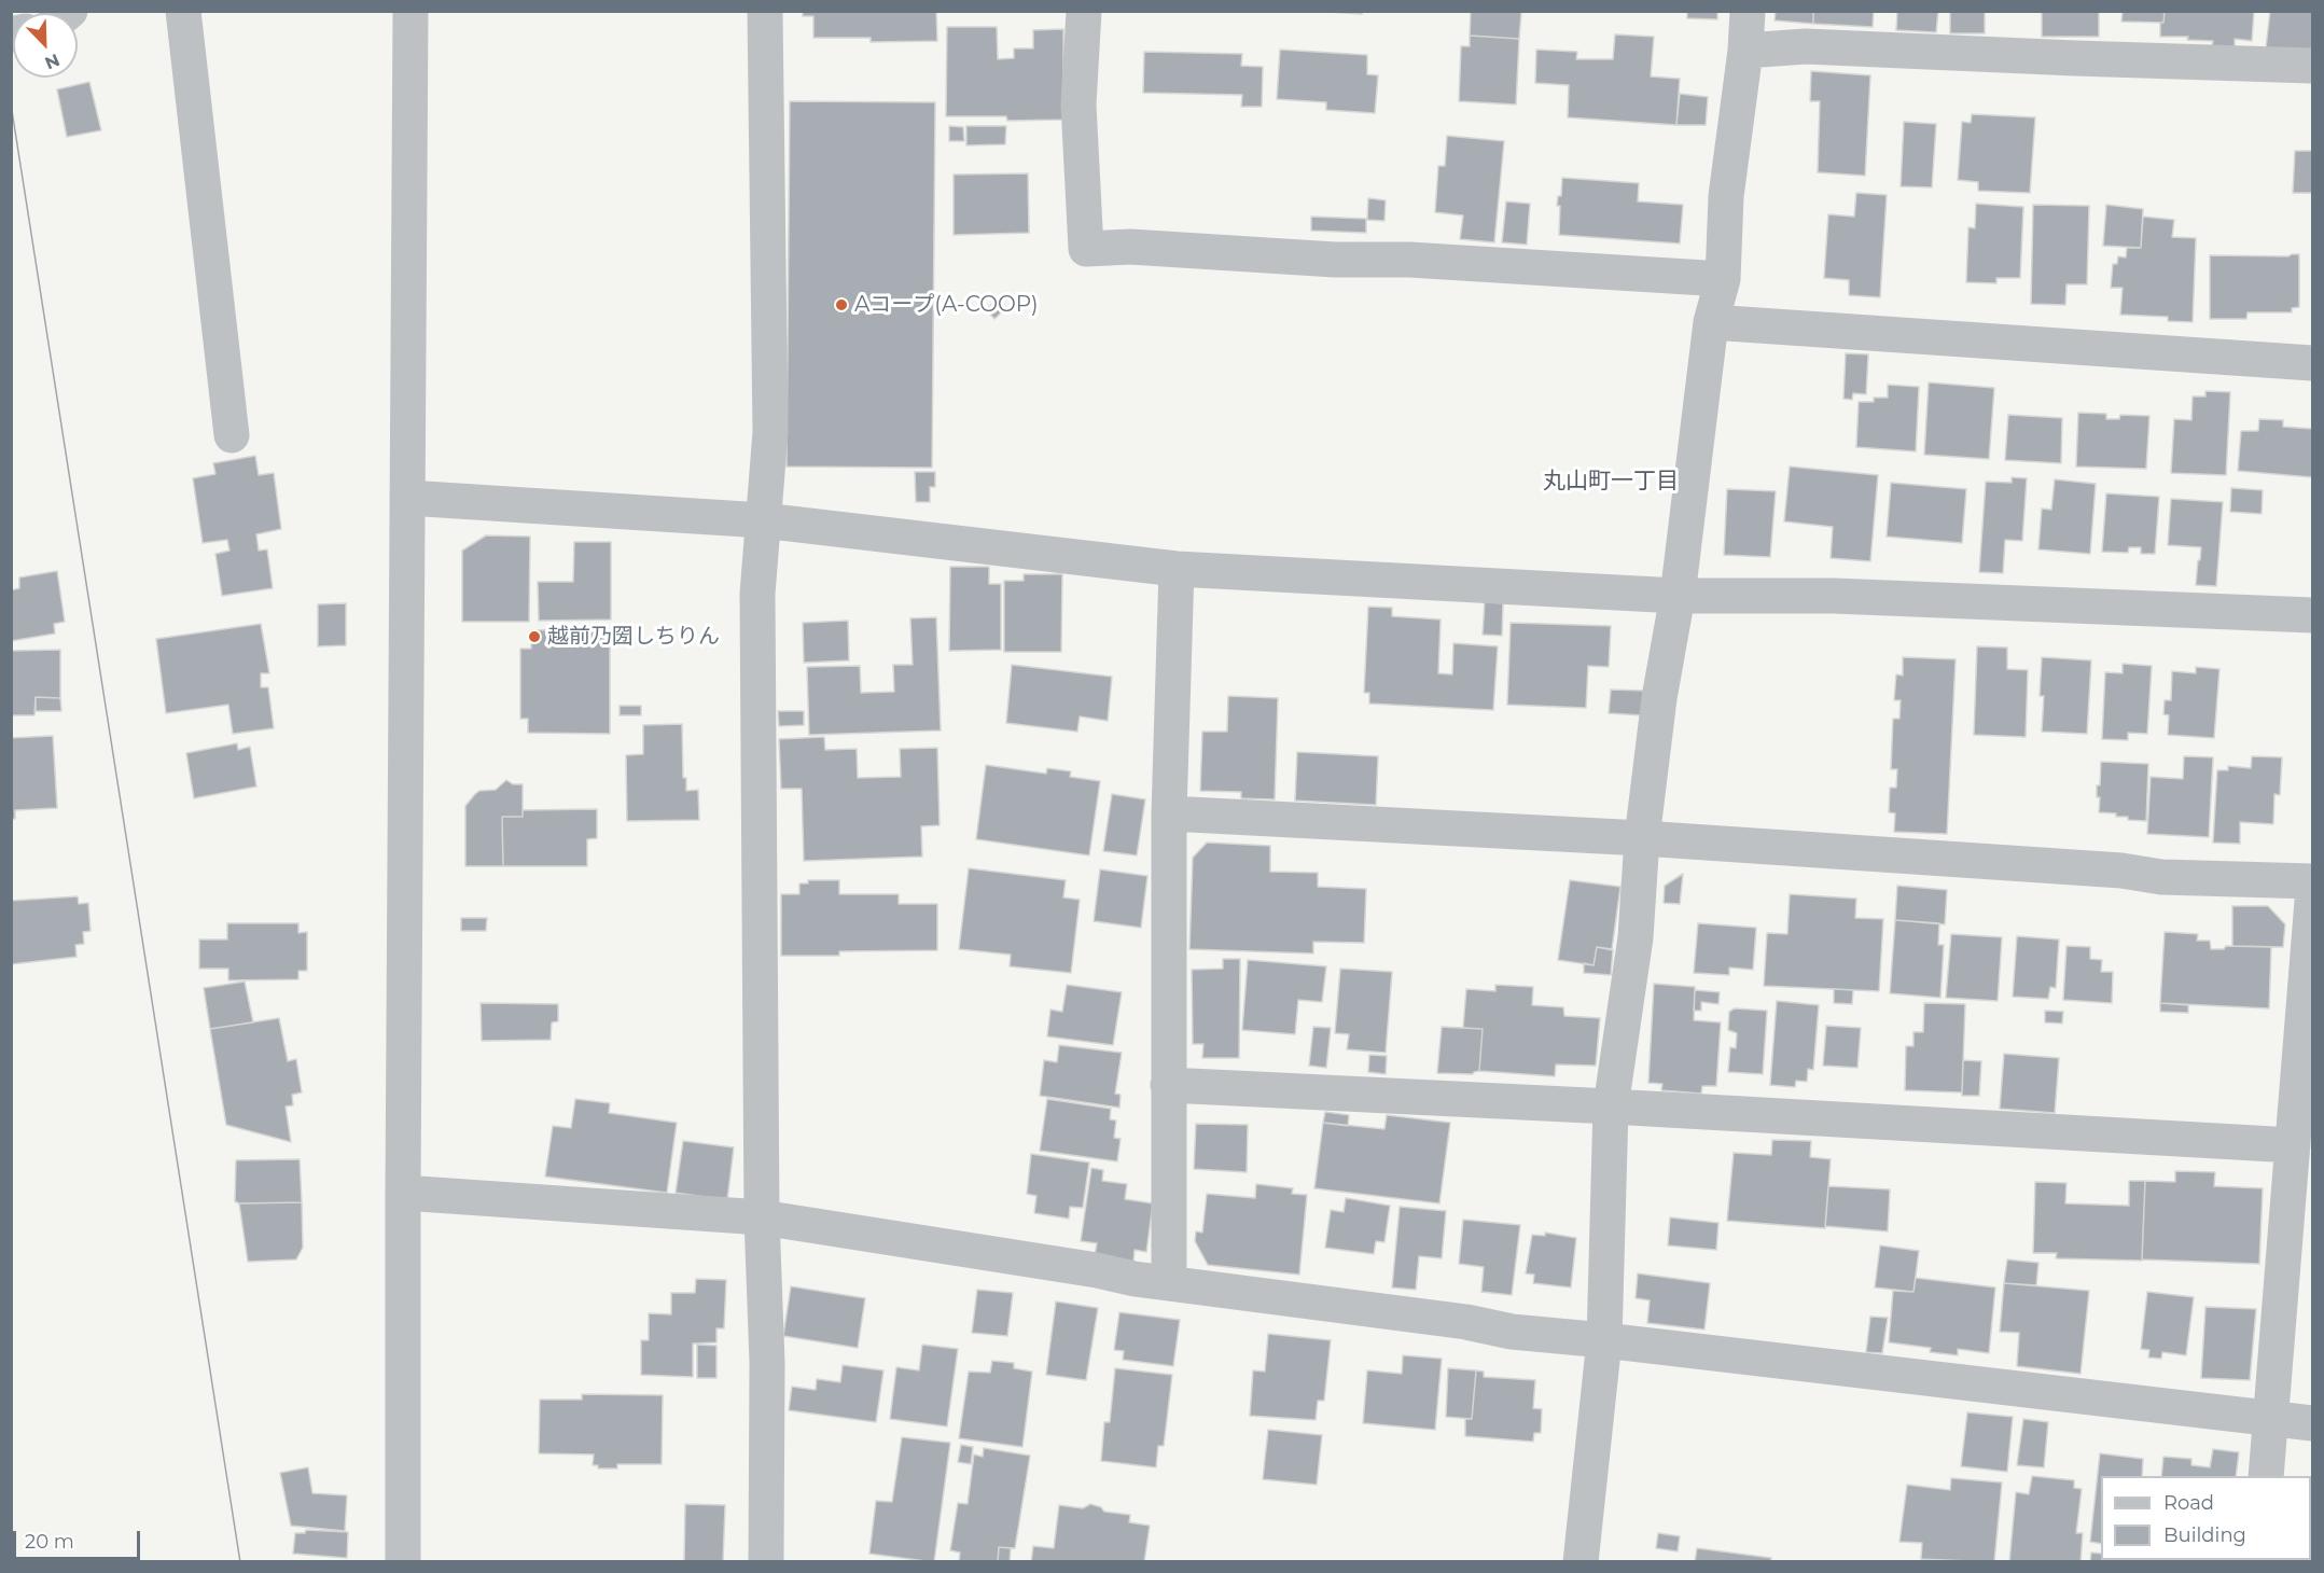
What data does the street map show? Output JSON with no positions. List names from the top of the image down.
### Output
{
  "districts": ["丸山町一丁目"],
  "places": ["Aコープ(A-COOP)", "越前乃圀しちりん"],
  "legend": ["Road", "Building"],
  "scale_bar": "20 m",
  "north": "bottom right"
}
